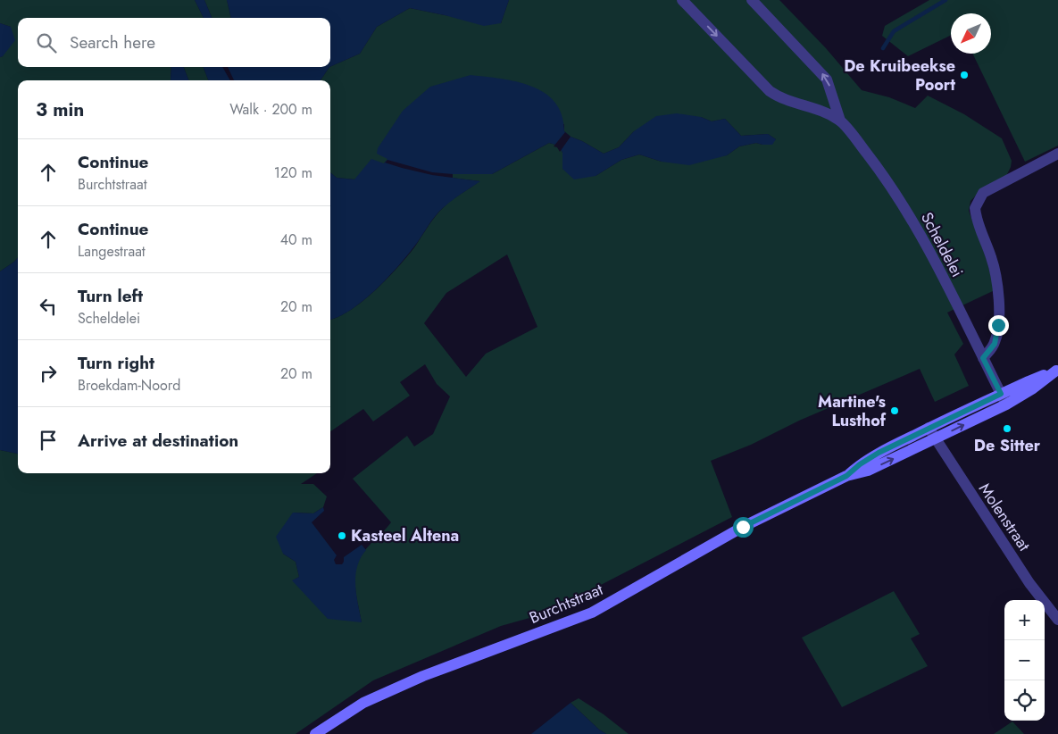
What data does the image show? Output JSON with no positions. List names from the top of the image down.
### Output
{
  "streets": {
    "main road": ["Burchtstraat"],
    "street": ["Scheldelei", "Molenstraat"]
  },
  "crossings": [
    ["Scheldelei", "Burchtstraat"],
    ["Molenstraat", "Burchtstraat"]
  ],
  "places": [
    "De Kruibeekse Poort",
    "Martine's Lusthof",
    "De Sitter",
    "Kasteel Altena"
  ],
  "north": "bottom left",
  "page": {
    "search": "Search here",
    "heading": ["3 min", "Walk · 200 m"],
    "list": [
      ["Continue", "Burchtstraat", "120 m"],
      ["Continue", "Langestraat", "40 m"],
      ["Turn left", "Scheldelei", "20 m"],
      ["Turn right", "Broekdam-Noord", "20 m"],
      "Arrive at destination"
    ],
    "map_buttons": ["+", "−"]
  }
}
